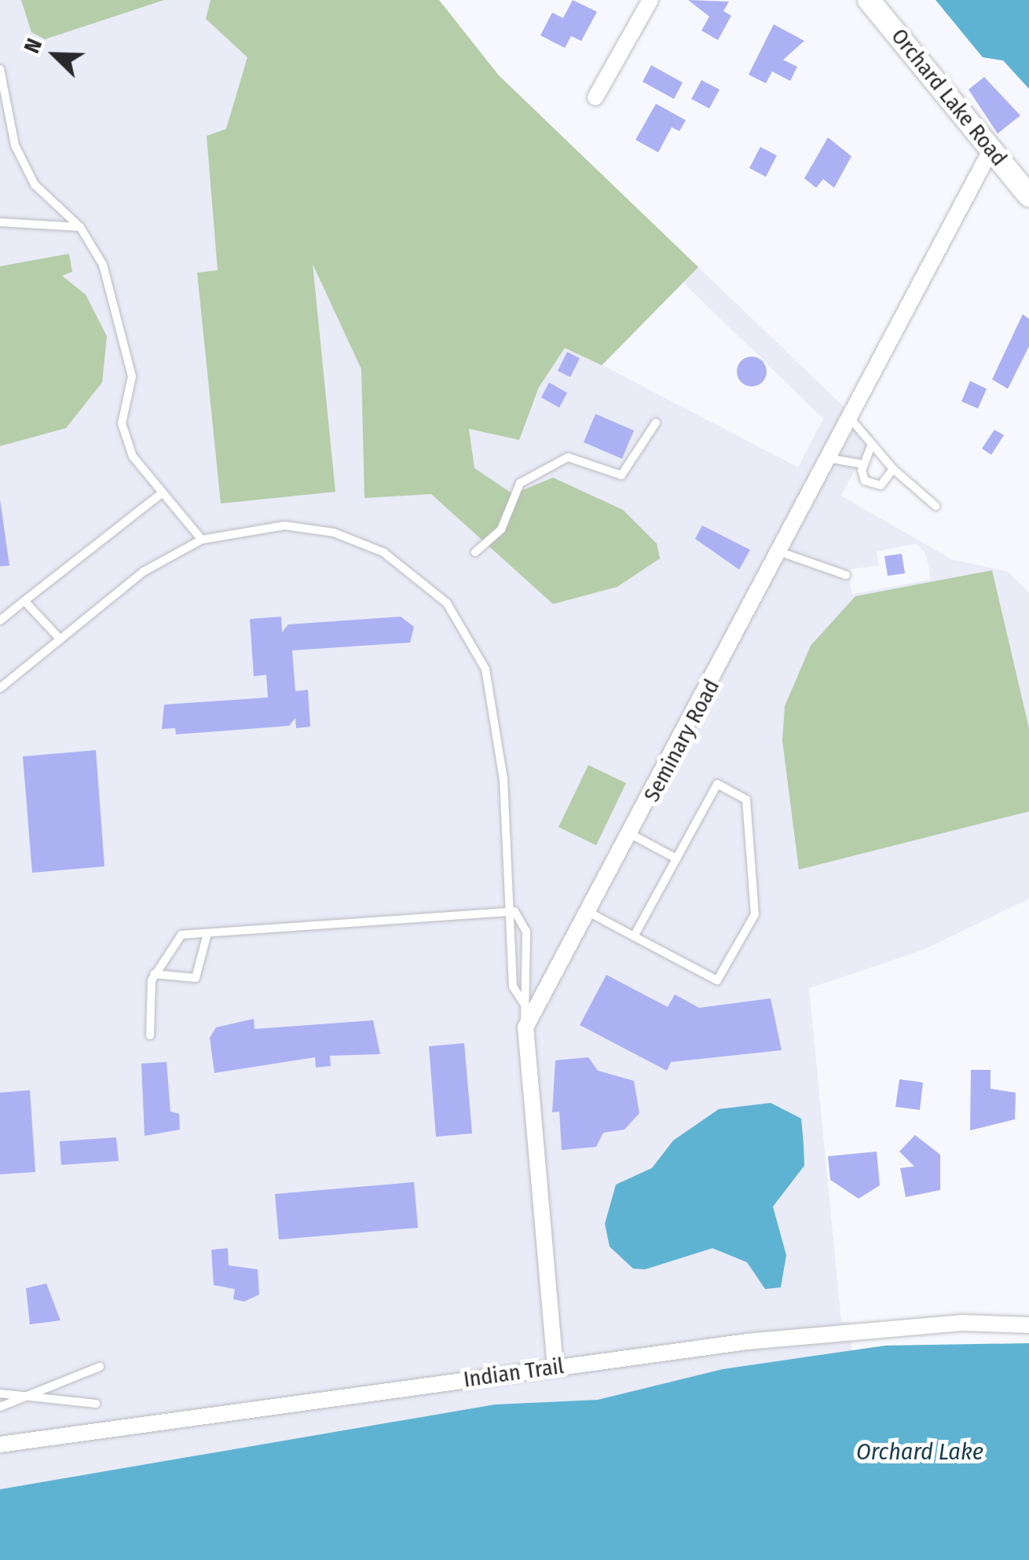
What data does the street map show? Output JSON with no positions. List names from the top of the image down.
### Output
{
  "streets": {
    "main road": ["Orchard Lake Road"],
    "street": ["Seminary Road", "Indian Trail"]
  },
  "crossings": [
    ["Orchard Lake Road", "Seminary Road"]
  ],
  "water": ["Orchard Lake"],
  "north": "top left"
}
